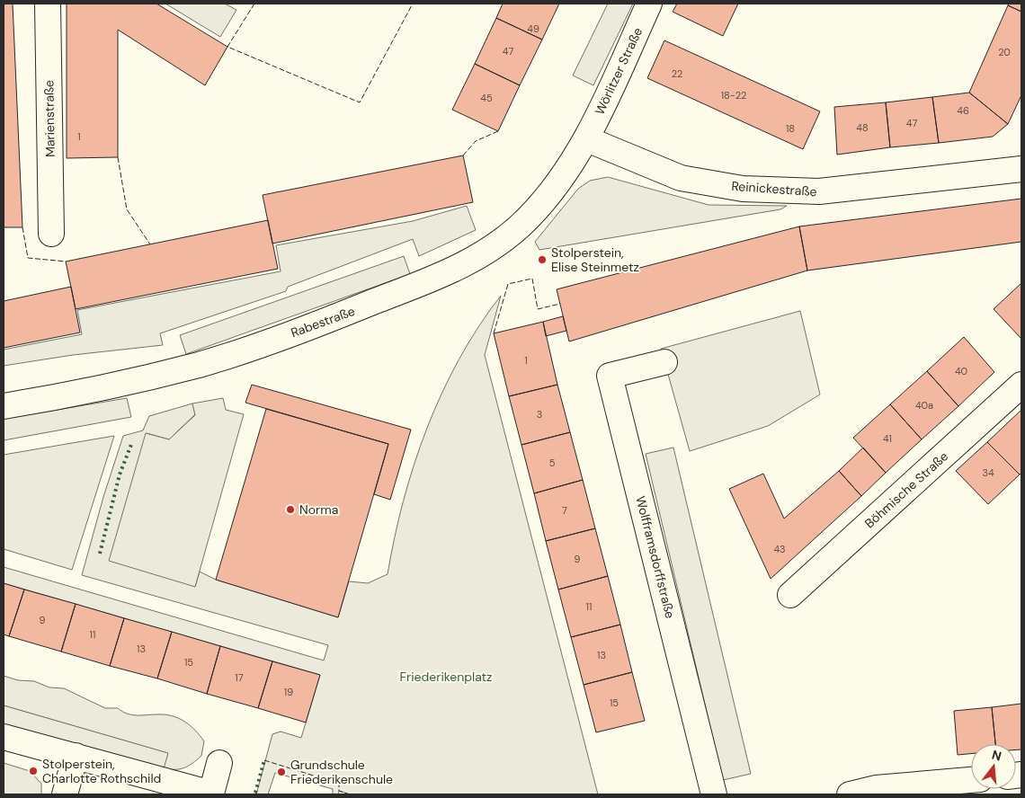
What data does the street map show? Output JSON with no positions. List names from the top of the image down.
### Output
{
  "streets": {
    "street": [
      "Wörlitzer Straße",
      "Marienstraße",
      "Reinickestraße",
      "Rabestraße",
      "Böhmische Straße",
      "Wolfframsdorffstraße"
    ]
  },
  "crossings": [
    ["Wörlitzer Straße", "Reinickestraße"],
    ["Wörlitzer Straße", "Rabestraße"],
    ["Reinickestraße", "Rabestraße"]
  ],
  "parks": ["Friederikenplatz"],
  "places": [
    "Stolperstein, Elise Steinmetz",
    "Norma",
    "Stolperstein, Charlotte Rothschild",
    "Grundschule Friederikenschule"
  ],
  "house_numbers": [
    "49",
    "47",
    "20",
    "22",
    "18-22",
    "45",
    "46",
    "47",
    "48",
    "18",
    "1",
    "1",
    "40",
    "40a",
    "3",
    "41",
    "5",
    "34",
    "7",
    "43",
    "9",
    "11",
    "9",
    "11",
    "13",
    "13",
    "15",
    "17",
    "19",
    "15"
  ],
  "north": "top"
}
